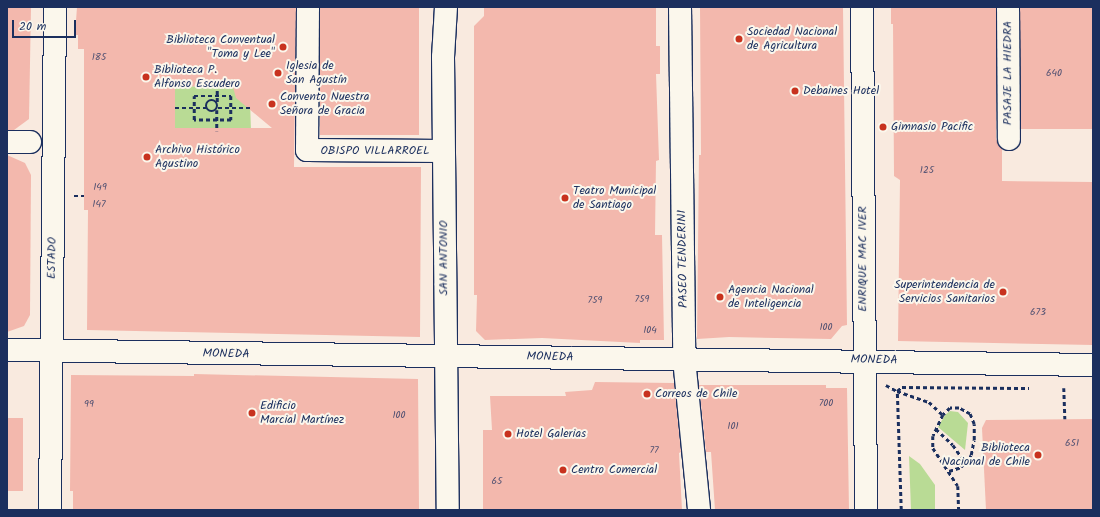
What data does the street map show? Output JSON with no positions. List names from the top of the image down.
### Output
{
  "streets": {
    "street": [
      "PASAJE LA HIEDRA",
      "OBISPO VILLARROEL",
      "ESTADO",
      "SAN ANTONIO",
      "PASEO TENDERINI",
      "ENRIQUE MAC IVER",
      "MONEDA"
    ]
  },
  "crossings": [
    ["OBISPO VILLARROEL", "SAN ANTONIO"],
    ["ESTADO", "MONEDA"],
    ["SAN ANTONIO", "MONEDA"],
    ["PASEO TENDERINI", "MONEDA"],
    ["ENRIQUE MAC IVER", "MONEDA"]
  ],
  "places": [
    "Sociedad Nacional de Agricultura",
    "Biblioteca Conventual \"Toma y Lee\"",
    "Iglesia de San Agustín",
    "Biblioteca P. Alfonso Escudero",
    "Debaines Hotel",
    "Convento Nuestra Señora de Gracia",
    "Gimnasio Pacific",
    "Archivo Histórico Agustino",
    "Teatro Municipal de Santiago",
    "Superintendencia de Servicios Sanitarios",
    "Agencia Nacional de Inteligencia",
    "Correos de Chile",
    "Edificio Marcial Martínez",
    "Hotel Galerias",
    "Biblioteca Nacional de Chile",
    "Centro Comercial"
  ],
  "house_numbers": [
    "185",
    "640",
    "125",
    "149",
    "147",
    "759",
    "759",
    "673",
    "100",
    "104",
    "700",
    "99",
    "100",
    "101",
    "651",
    "77",
    "65"
  ],
  "scale_bar": "20 m"
}
